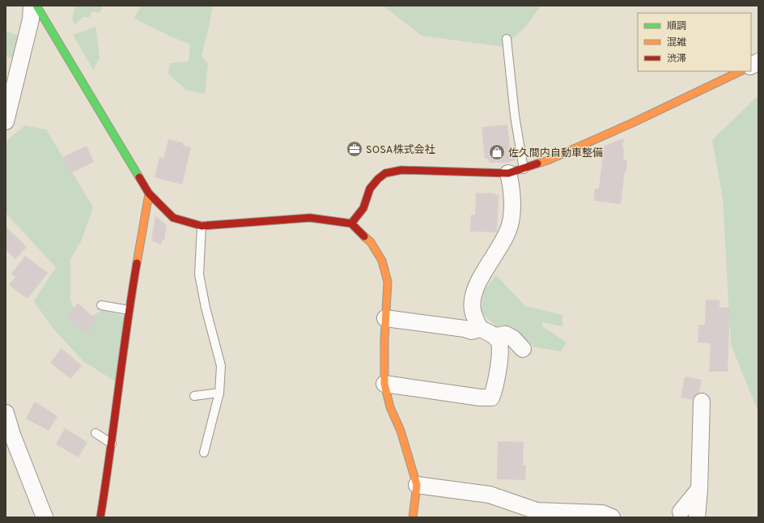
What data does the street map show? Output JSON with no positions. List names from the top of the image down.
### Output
{
  "places": {
    "office": ["SOSA株式会社"],
    "shop": ["佐久間内自動車整備"]
  },
  "legend": ["順調", "混雑", "渋滞"]
}
